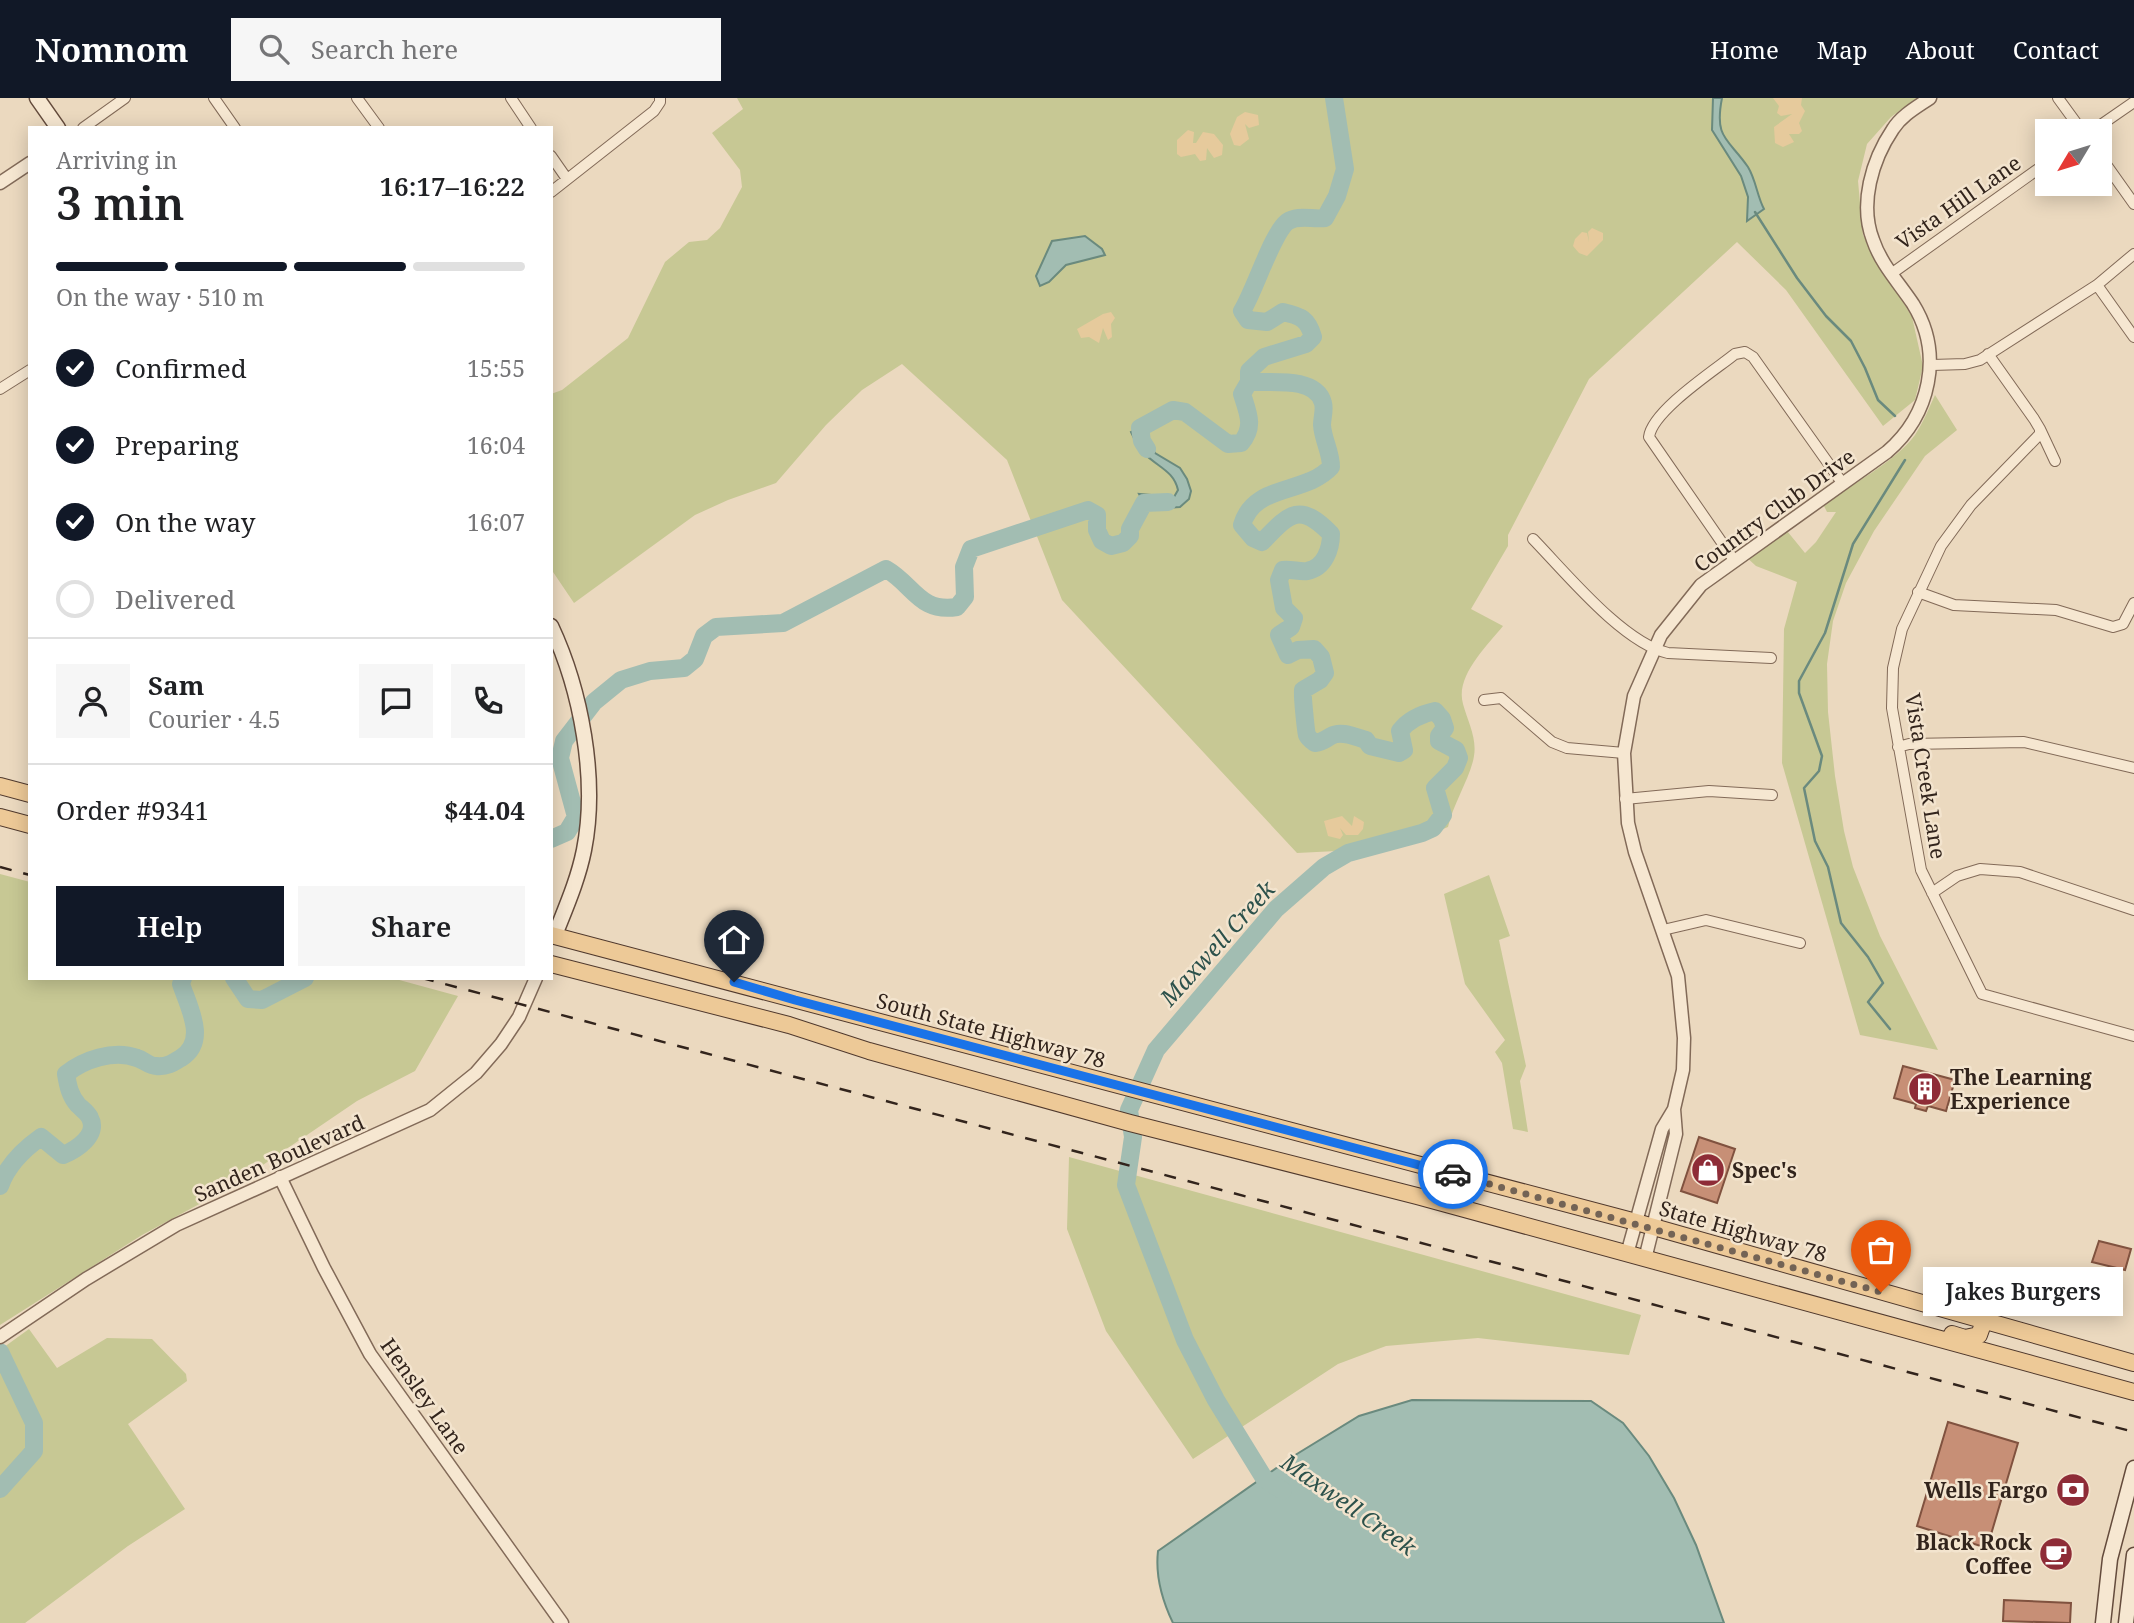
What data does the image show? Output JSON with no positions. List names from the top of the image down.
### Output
{
  "streets": {
    "main road": ["South State Highway 78", "State Highway 78"],
    "street": [
      "Vista Hill Lane",
      "Country Club Drive",
      "Vista Creek Lane",
      "Sanden Boulevard",
      "Hensley Lane"
    ]
  },
  "crossings": [
    ["Vista Hill Lane", "Country Club Drive"],
    ["Country Club Drive", "State Highway 78"],
    ["South State Highway 78", "State Highway 78"],
    ["Sanden Boulevard", "Hensley Lane"]
  ],
  "water": ["Maxwell Creek"],
  "places": {
    "building": ["The Learning Experience"],
    "shop": ["Spec's"],
    "other": ["Jakes Burgers"],
    "bank": ["Wells Fargo"],
    "cafe": ["Black Rock Coffee"]
  },
  "north": "bottom left",
  "page": {
    "header": "Nomnom",
    "search": "Search here",
    "nav": [
      "Home",
      "Map",
      "About",
      "Contact"
    ],
    "heading": ["3 min", "Arriving in", "16:17–16:22"],
    "panel": [
      "Sam",
      "Courier · 4.5",
      "Order #9341",
      "$44.04"
    ],
    "bar": "On the way · 510 m",
    "list": [
      ["Confirmed", "15:55"],
      ["Preparing", "16:04"],
      ["On the way", "16:07"],
      "Delivered"
    ],
    "buttons": ["Help", "Share"],
    "bubble": "Jakes Burgers"
  }
}
